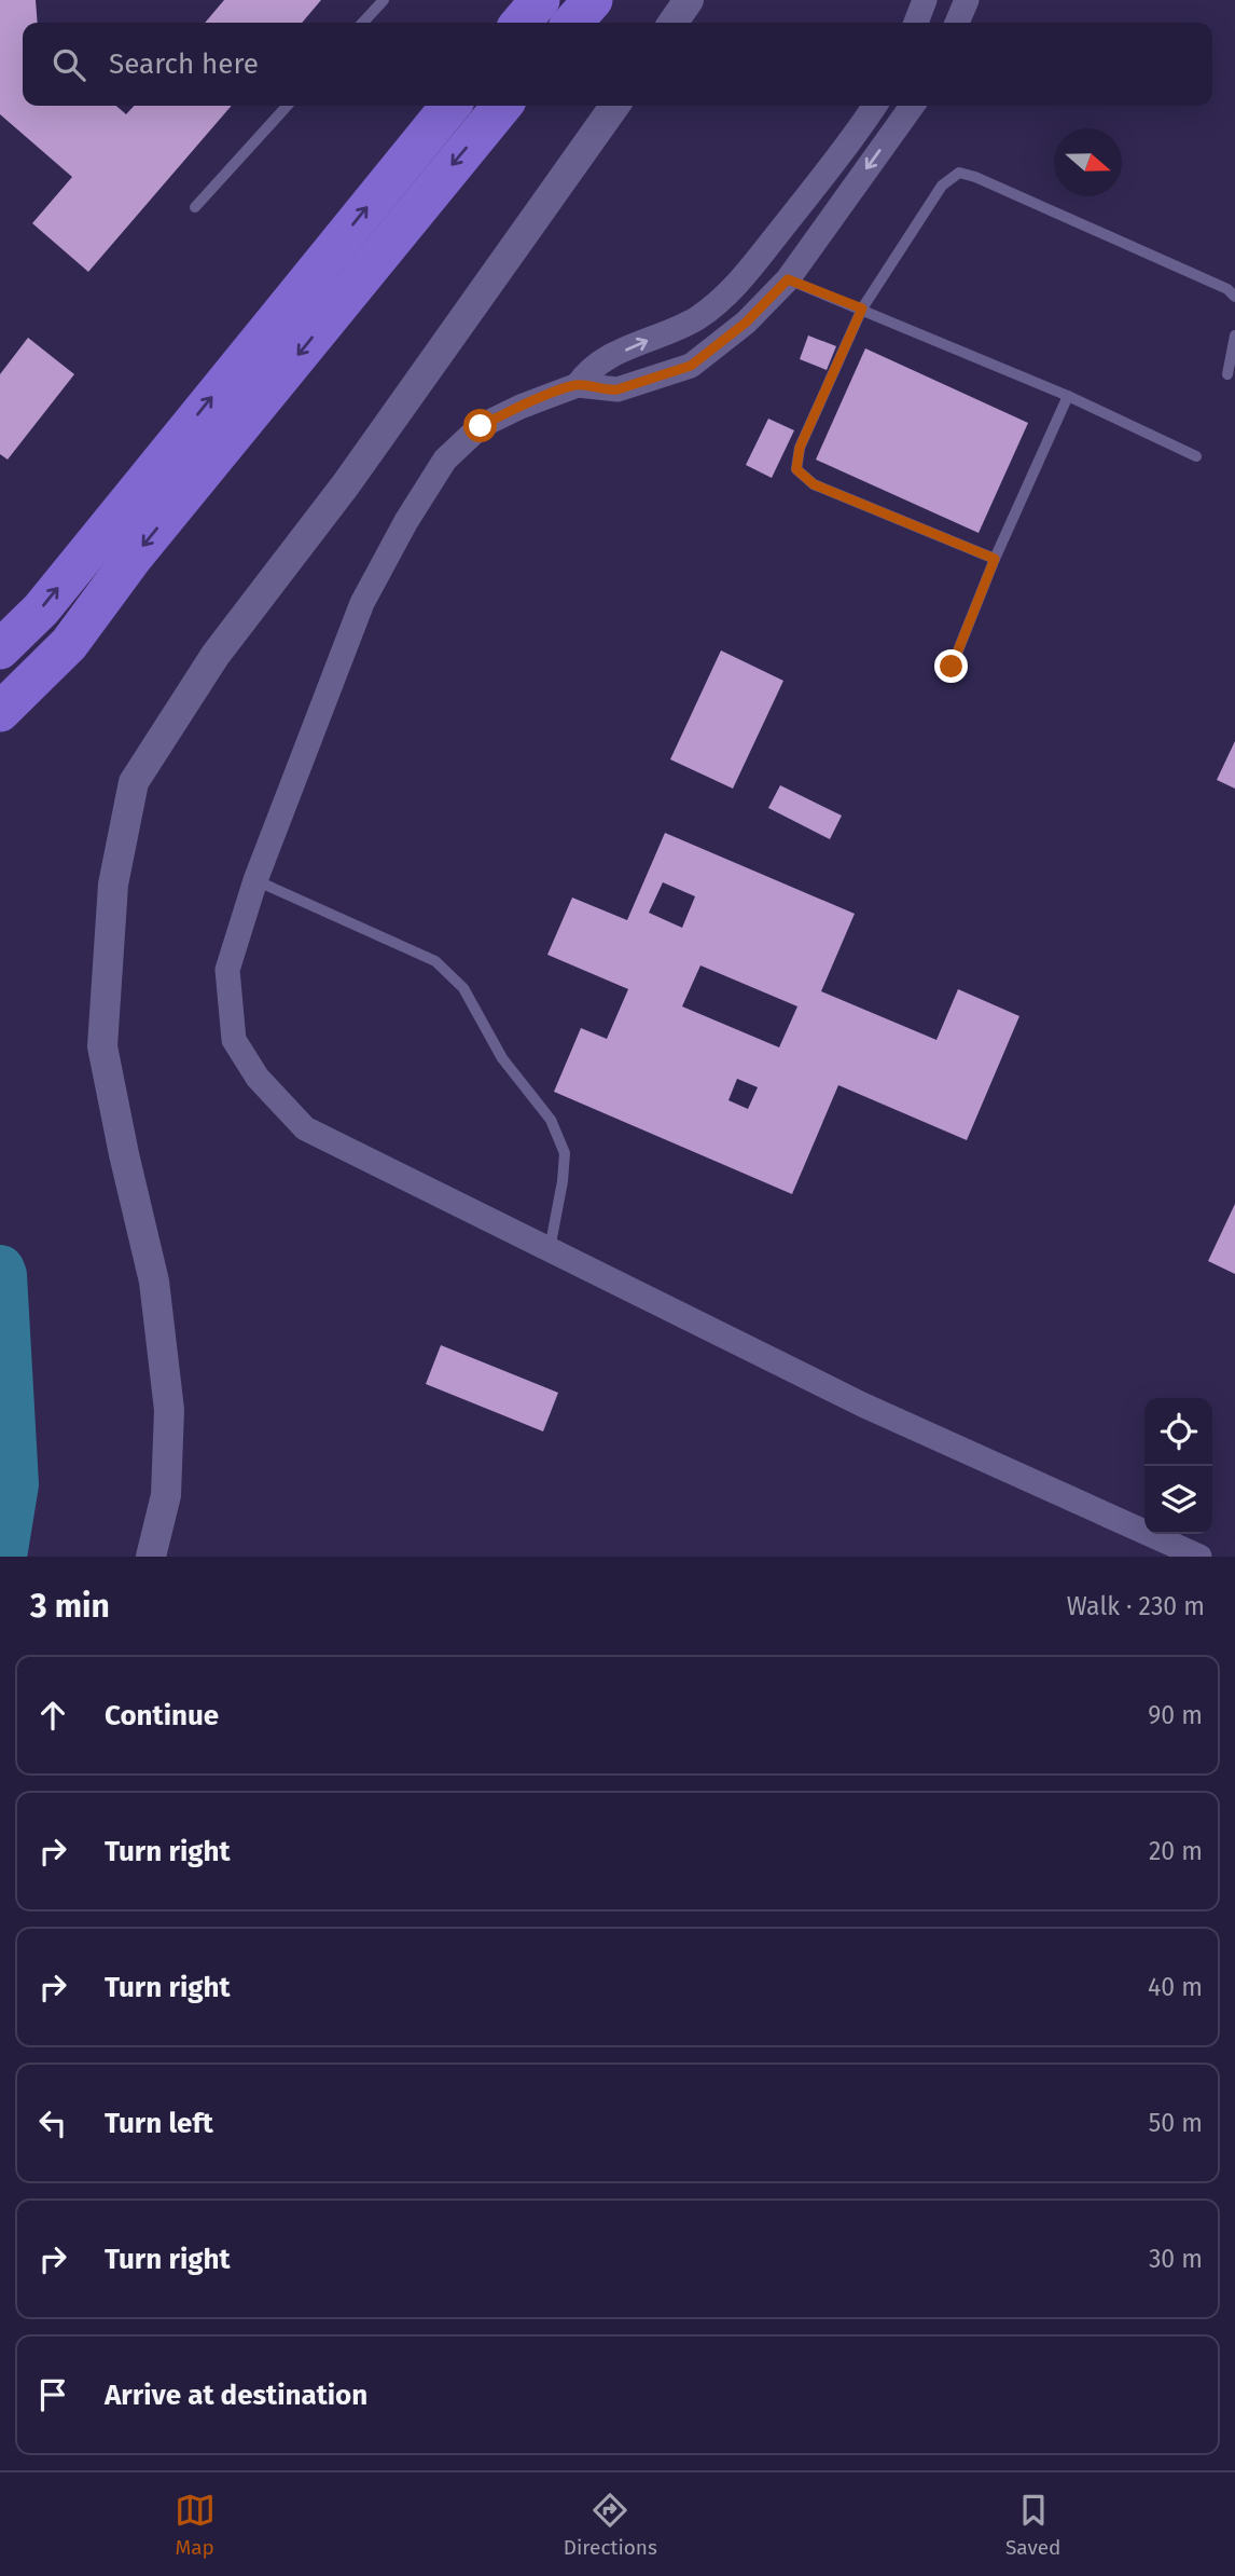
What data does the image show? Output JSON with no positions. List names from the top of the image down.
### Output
{
  "north": "right",
  "page": {
    "search": "Search here",
    "heading": ["3 min", "Walk · 230 m"],
    "list": [
      ["Continue", "90 m"],
      ["Turn right", "20 m"],
      ["Turn right", "40 m"],
      ["Turn left", "50 m"],
      ["Turn right", "30 m"],
      "Arrive at destination"
    ],
    "nav": ["Map", "Directions", "Saved"]
  }
}
